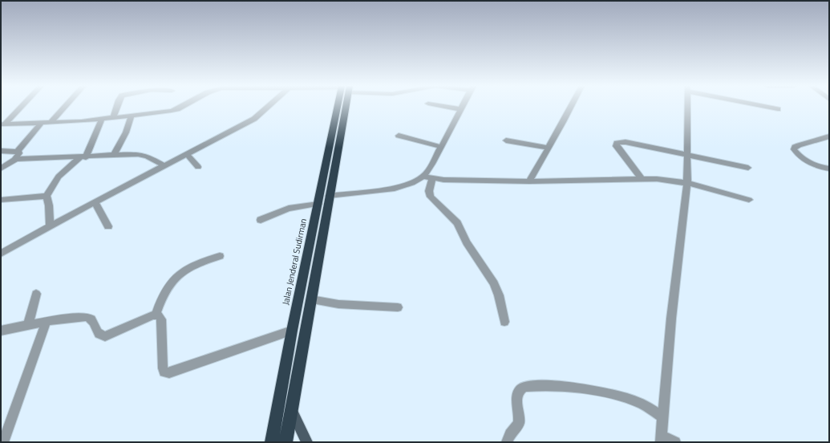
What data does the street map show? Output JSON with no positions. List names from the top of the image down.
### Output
{
  "streets": {
    "highway": ["Jalan Jenderal Sudirman"]
  }
}
